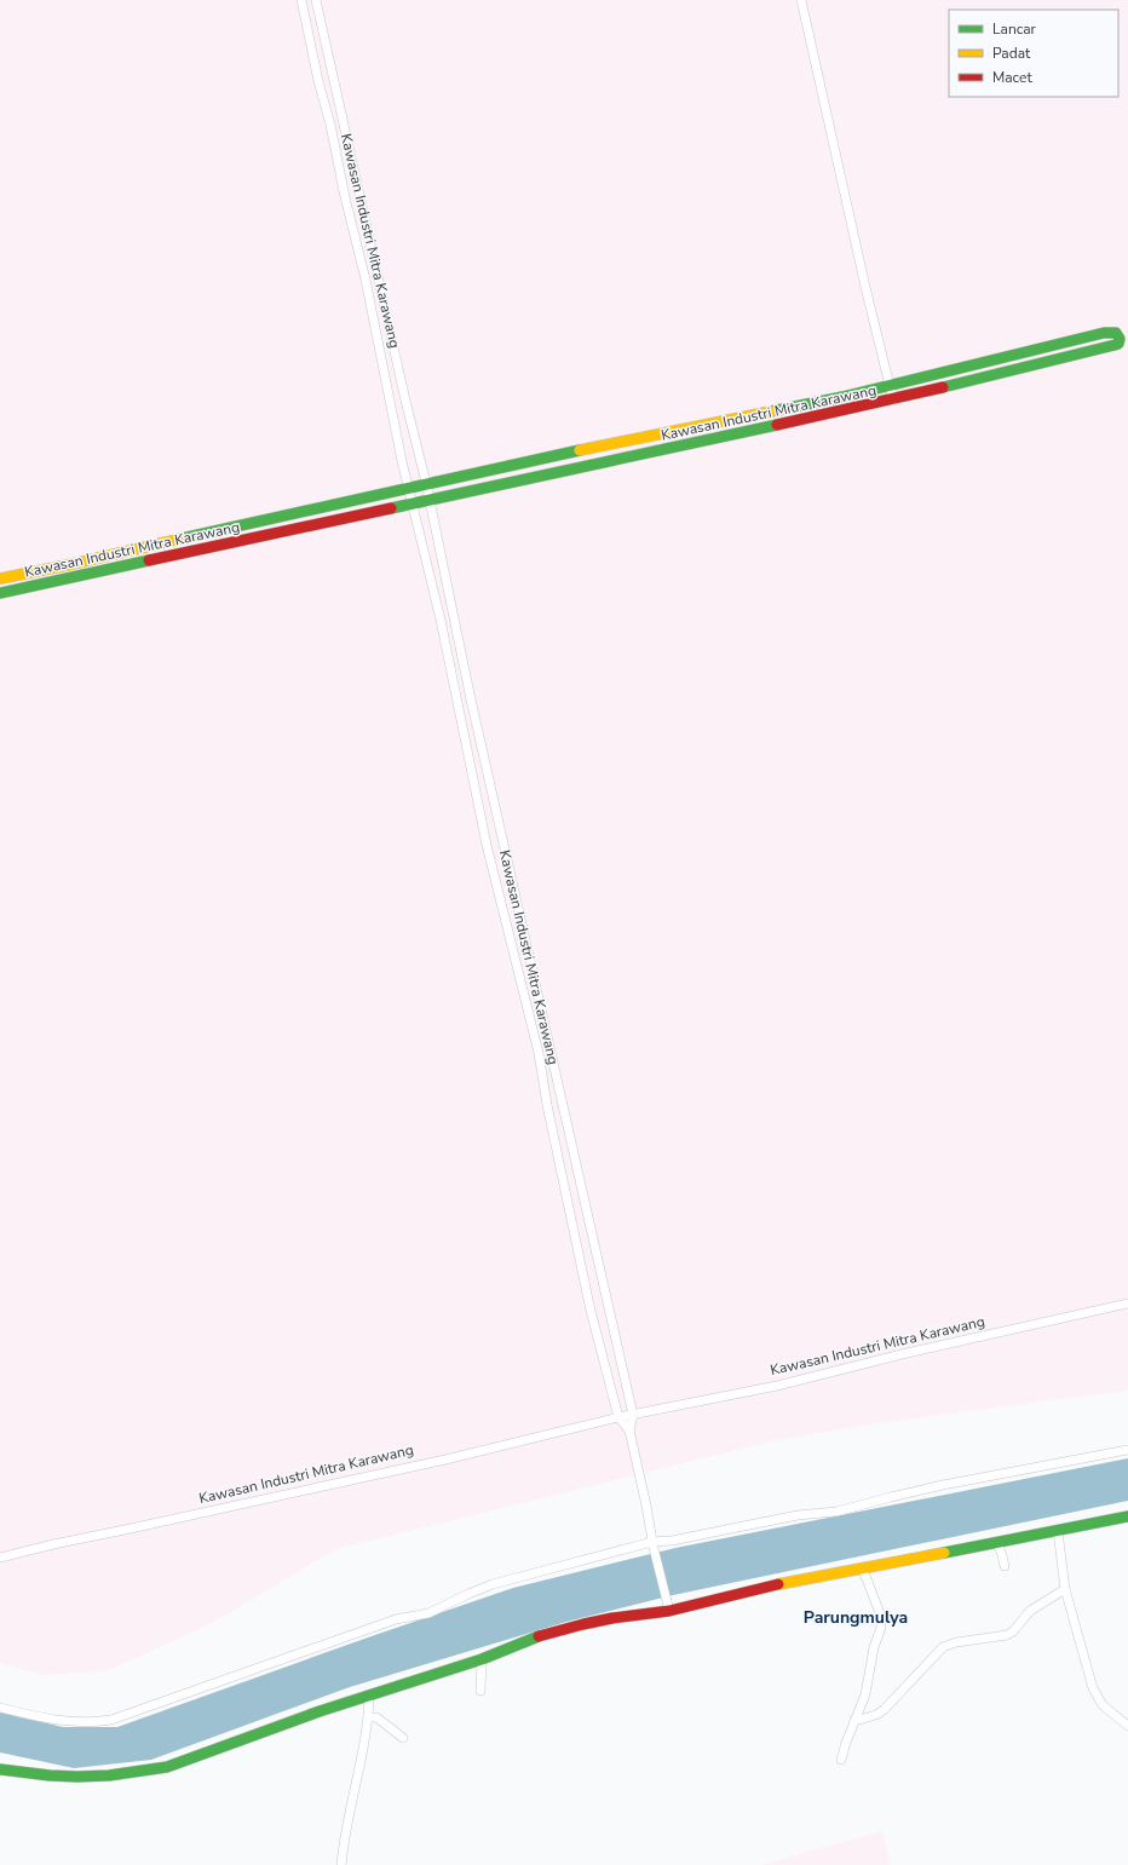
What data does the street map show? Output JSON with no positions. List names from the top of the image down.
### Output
{
  "streets": {
    "street": ["Kawasan Industri Mitra Karawang"]
  },
  "districts": ["Parungmulya"],
  "legend": ["Lancar", "Padat", "Macet"]
}
